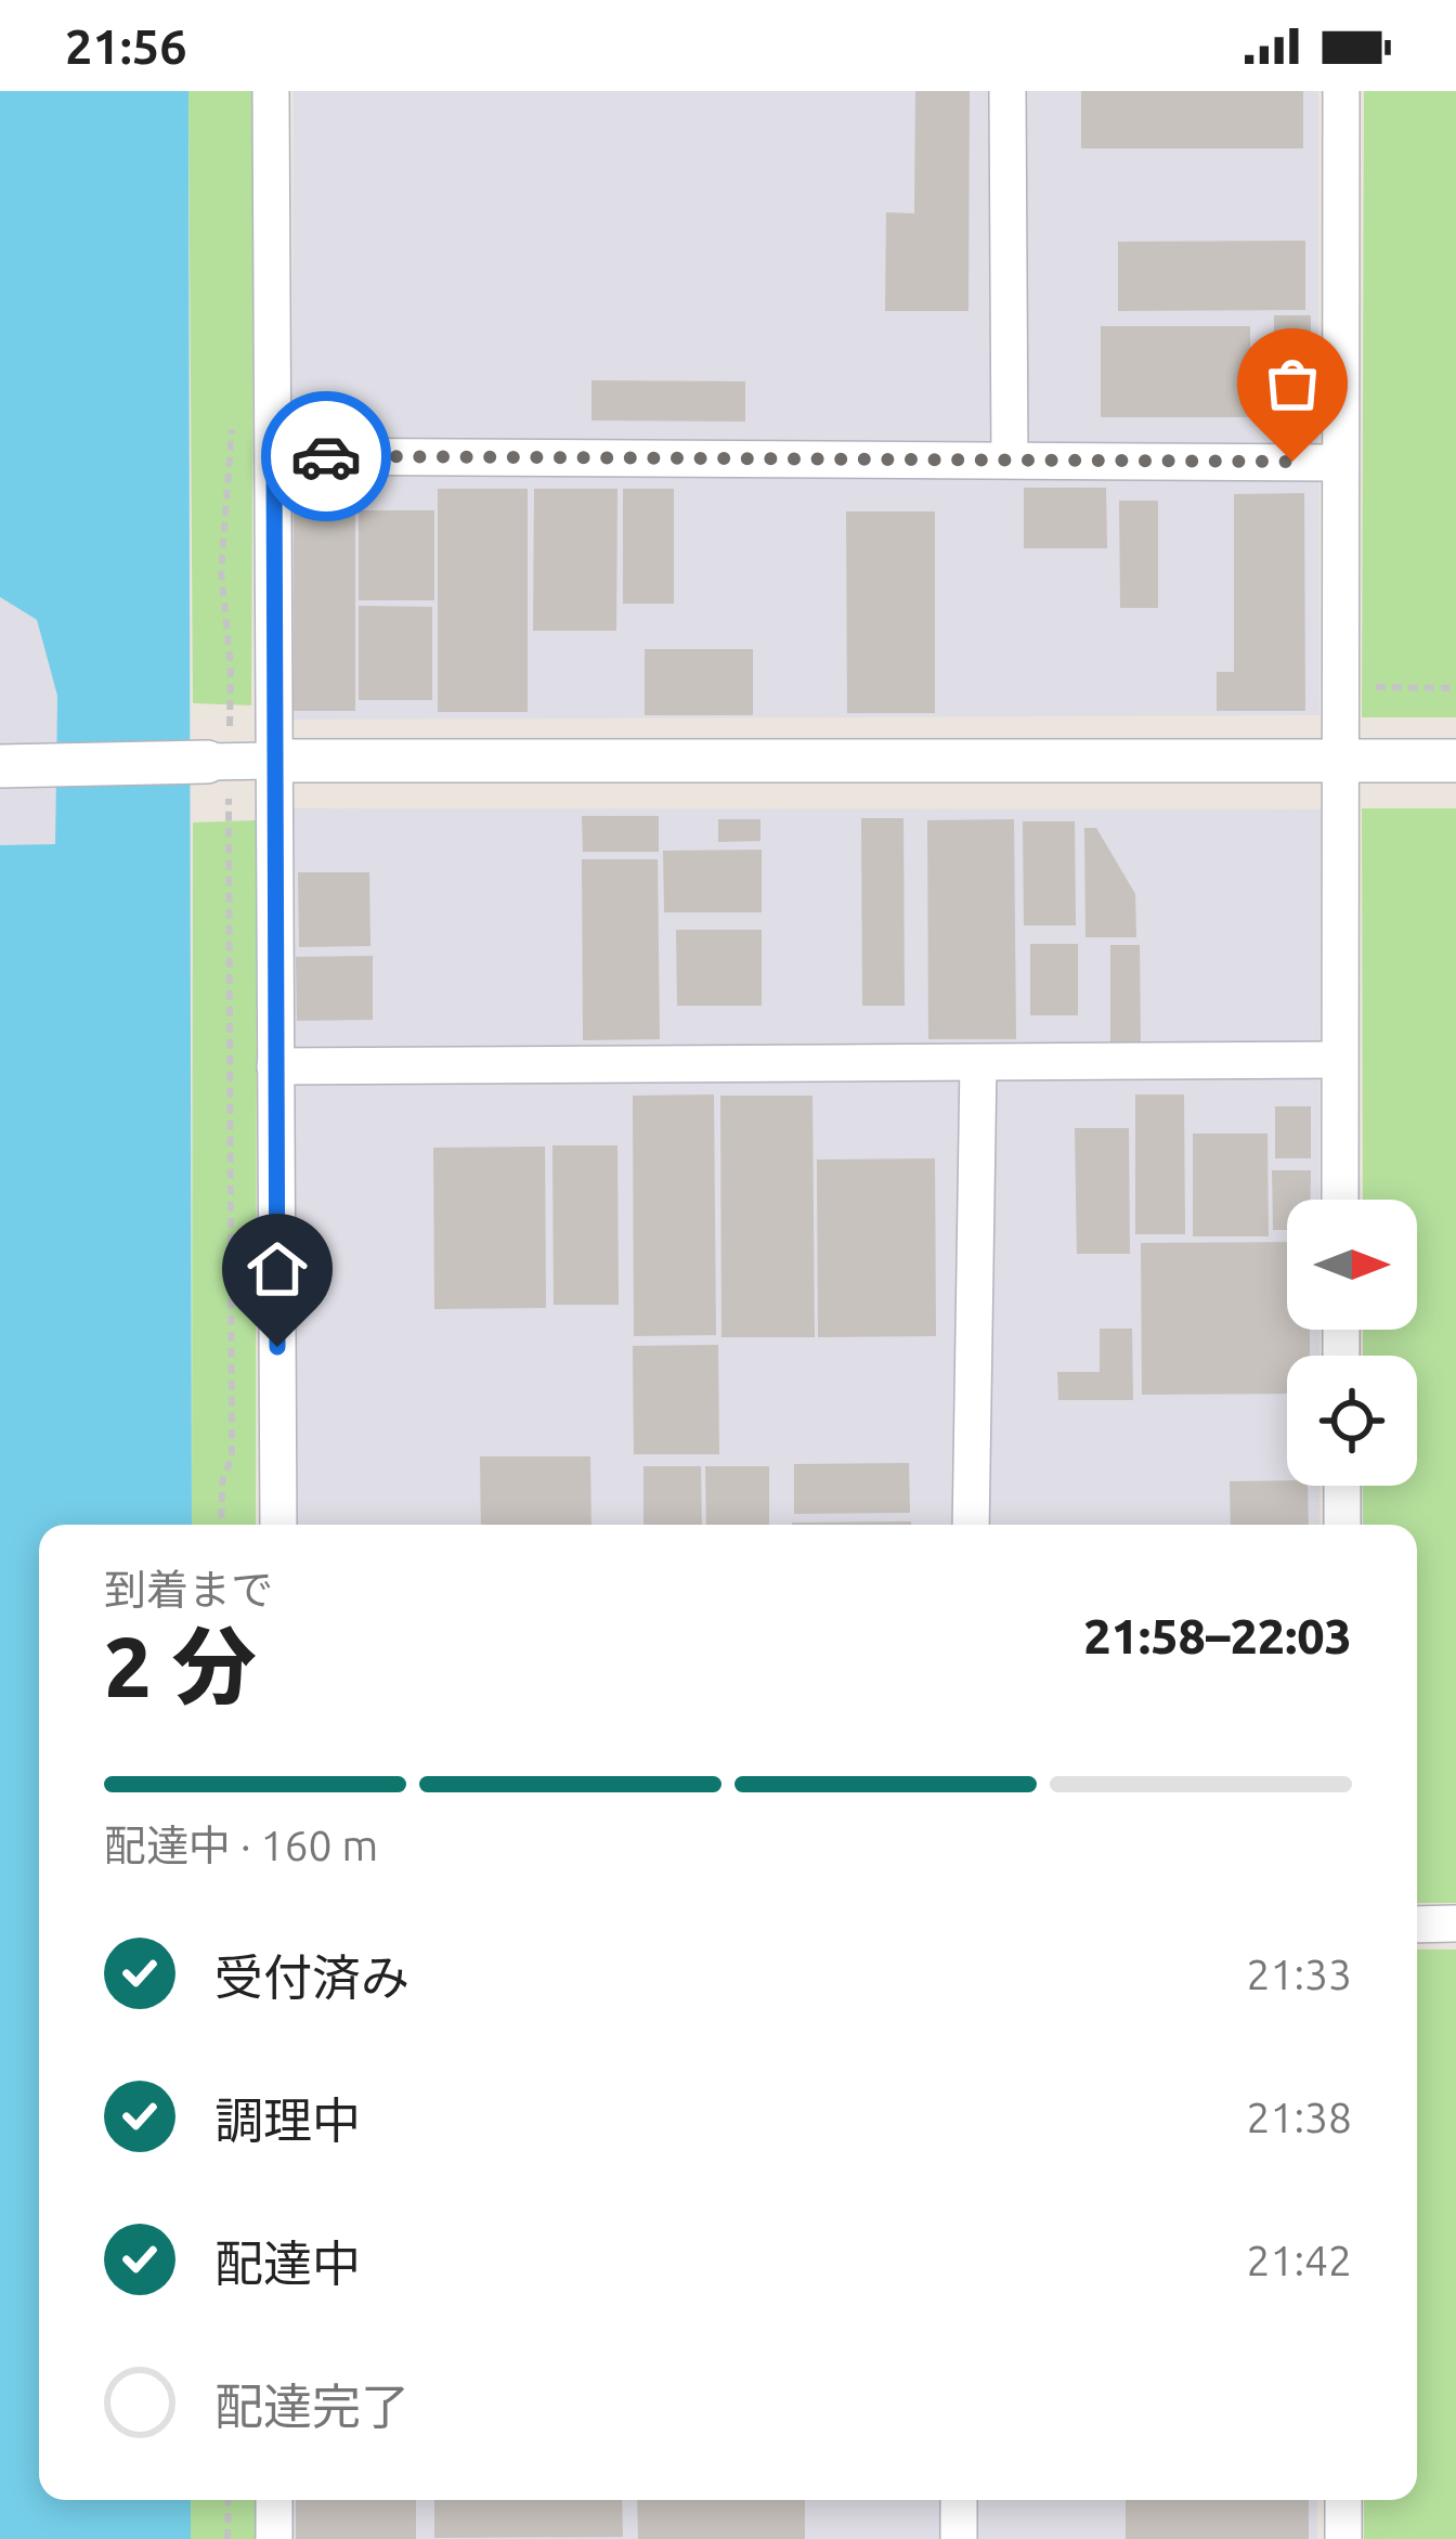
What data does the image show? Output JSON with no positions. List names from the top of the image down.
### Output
{
  "north": "right",
  "page": {
    "status": "21:56",
    "heading": ["2 分", "到着まで", "21:58–22:03"],
    "bar": "配達中 · 160 m",
    "list": [
      ["受付済み", "21:33"],
      ["調理中", "21:38"],
      ["配達中", "21:42"],
      "配達完了"
    ]
  }
}
